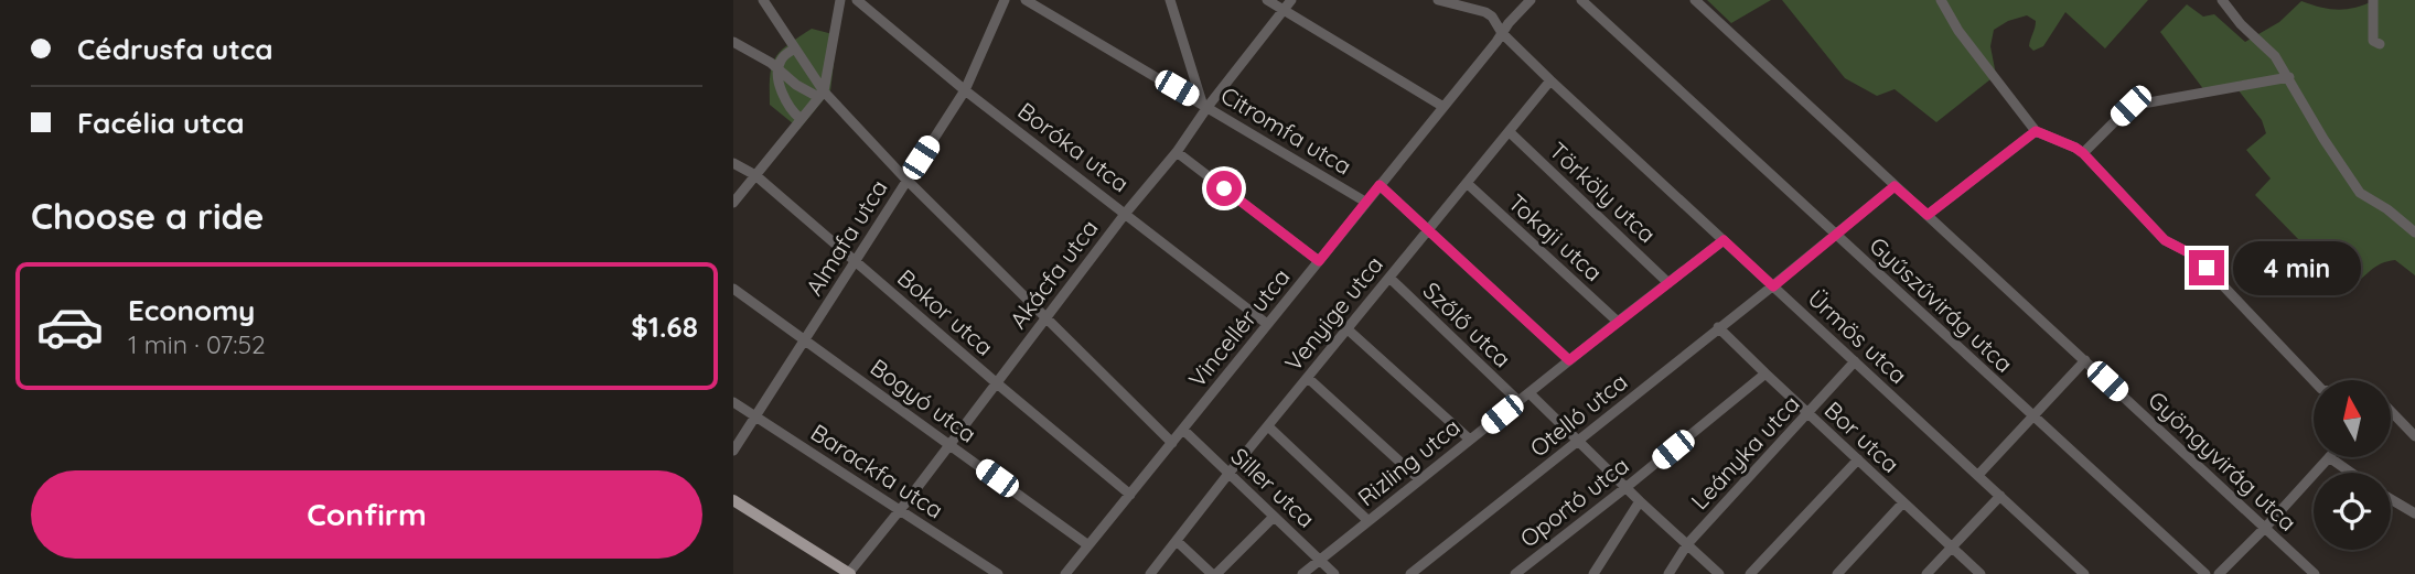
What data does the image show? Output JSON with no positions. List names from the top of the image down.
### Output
{
  "streets": {
    "street": [
      "Citromfa utca",
      "Boróka utca",
      "Törköly utca",
      "Almafa utca",
      "Tokaji utca",
      "Akácfa utca",
      "Gyűszűvirág utca",
      "Bokor utca",
      "Venyige utca",
      "Szőlő utca",
      "Vincellér utca",
      "Ürmös utca",
      "Bogyó utca",
      "Otelló utca",
      "Bor utca",
      "Leányka utca",
      "Gyöngyvirág utca",
      "Rizling utca",
      "Barackfa utca",
      "Siller utca",
      "Oportó utca"
    ]
  },
  "crossings": [
    ["Citromfa utca", "Akácfa utca"],
    ["Citromfa utca", "Vincellér utca"],
    ["Boróka utca", "Almafa utca"],
    ["Boróka utca", "Akácfa utca"],
    ["Boróka utca", "Vincellér utca"],
    ["Törköly utca", "Venyige utca"],
    ["Törköly utca", "Rizling utca"],
    ["Almafa utca", "Bokor utca"],
    ["Almafa utca", "Bogyó utca"],
    ["Almafa utca", "Barackfa utca"],
    ["Tokaji utca", "Venyige utca"],
    ["Tokaji utca", "Rizling utca"],
    ["Akácfa utca", "Bokor utca"],
    ["Akácfa utca", "Bogyó utca"],
    ["Akácfa utca", "Barackfa utca"],
    ["Gyűszűvirág utca", "Otelló utca"],
    ["Bokor utca", "Vincellér utca"],
    ["Venyige utca", "Szőlő utca"],
    ["Venyige utca", "Ürmös utca"],
    ["Venyige utca", "Siller utca"],
    ["Szőlő utca", "Rizling utca"],
    ["Vincellér utca", "Ürmös utca"],
    ["Vincellér utca", "Bogyó utca"],
    ["Vincellér utca", "Siller utca"],
    ["Ürmös utca", "Otelló utca"],
    ["Ürmös utca", "Leányka utca"],
    ["Ürmös utca", "Rizling utca"],
    ["Otelló utca", "Bor utca"],
    ["Otelló utca", "Gyöngyvirág utca"],
    ["Bor utca", "Leányka utca"],
    ["Bor utca", "Oportó utca"],
    ["Rizling utca", "Siller utca"]
  ],
  "north": "top",
  "page": {
    "banner": ["Cédrusfa utca", "Facélia utca"],
    "heading": "Choose a ride",
    "bubble": "4 min",
    "list": [
      {
        "name": "Economy",
        "note": "1 min · 07:52",
        "value": "$1.68"
      }
    ],
    "buttons": "Confirm"
  }
}
